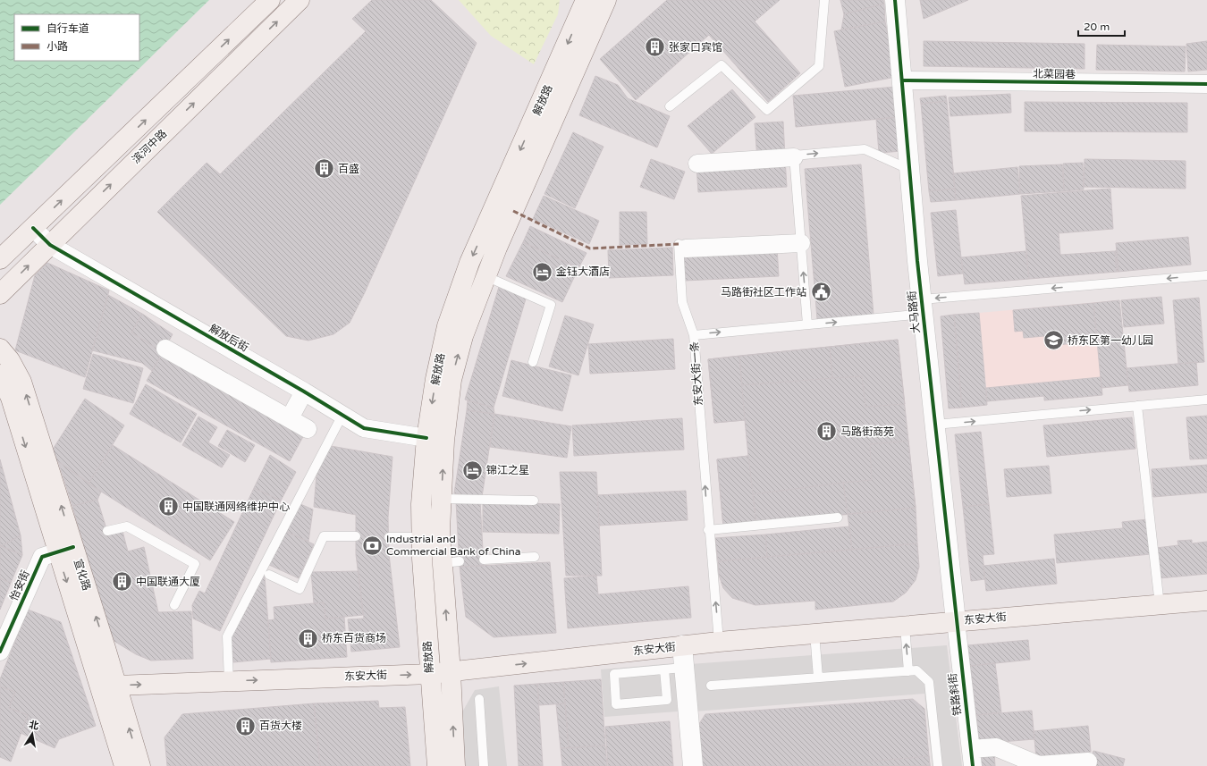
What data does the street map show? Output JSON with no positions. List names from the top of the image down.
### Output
{
  "streets": {
    "main road": [
      "解放路",
      "滨河中路",
      "宣化路",
      "东安大街"
    ],
    "street": [
      "北菜园巷",
      "大马路街",
      "解放后街",
      "怡安街",
      "铁路斜街"
    ],
    "lane": ["东安大街一条"]
  },
  "crossings": [
    ["北菜园巷", "大马路街"],
    ["解放路", "解放后街"],
    ["解放路", "东安大街"],
    ["滨河中路", "解放后街"],
    ["大马路街", "东安大街一条"],
    ["大马路街", "东安大街"],
    ["大马路街", "铁路斜街"],
    ["东安大街一条", "东安大街"],
    ["宣化路", "怡安街"],
    ["宣化路", "东安大街"],
    ["东安大街", "铁路斜街"]
  ],
  "one_way": ["滨河中路", "东安大街"],
  "places": {
    "building": [
      "张家口宾馆",
      "百盛",
      "马路街商苑",
      "中国联通网络维护中心",
      "中国联通大厦",
      "桥东百货商场",
      "百货大楼"
    ],
    "hotel": ["金钰大酒店", "锦江之星"],
    "public building": ["马路街社区工作站"],
    "school or university": ["桥东区第一幼儿园"],
    "bank": ["Industrial and Commercial Bank of China"]
  },
  "legend": ["自行车道", "小路"],
  "scale_bar": "20 m",
  "north": "top"
}
